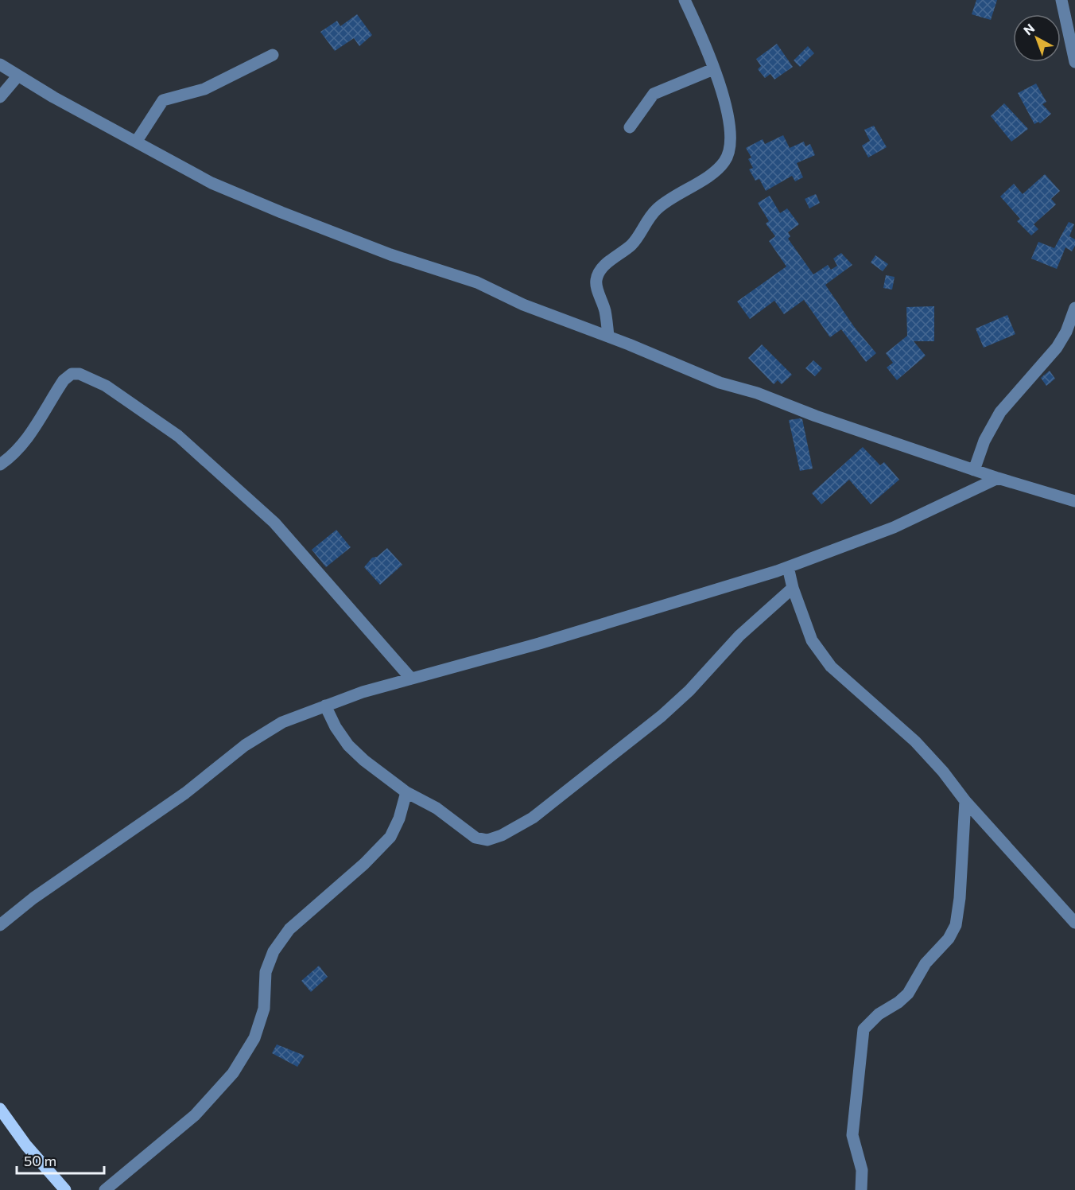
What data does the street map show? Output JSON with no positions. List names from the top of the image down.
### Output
{
  "scale_bar": "50 m",
  "north": "top left"
}
